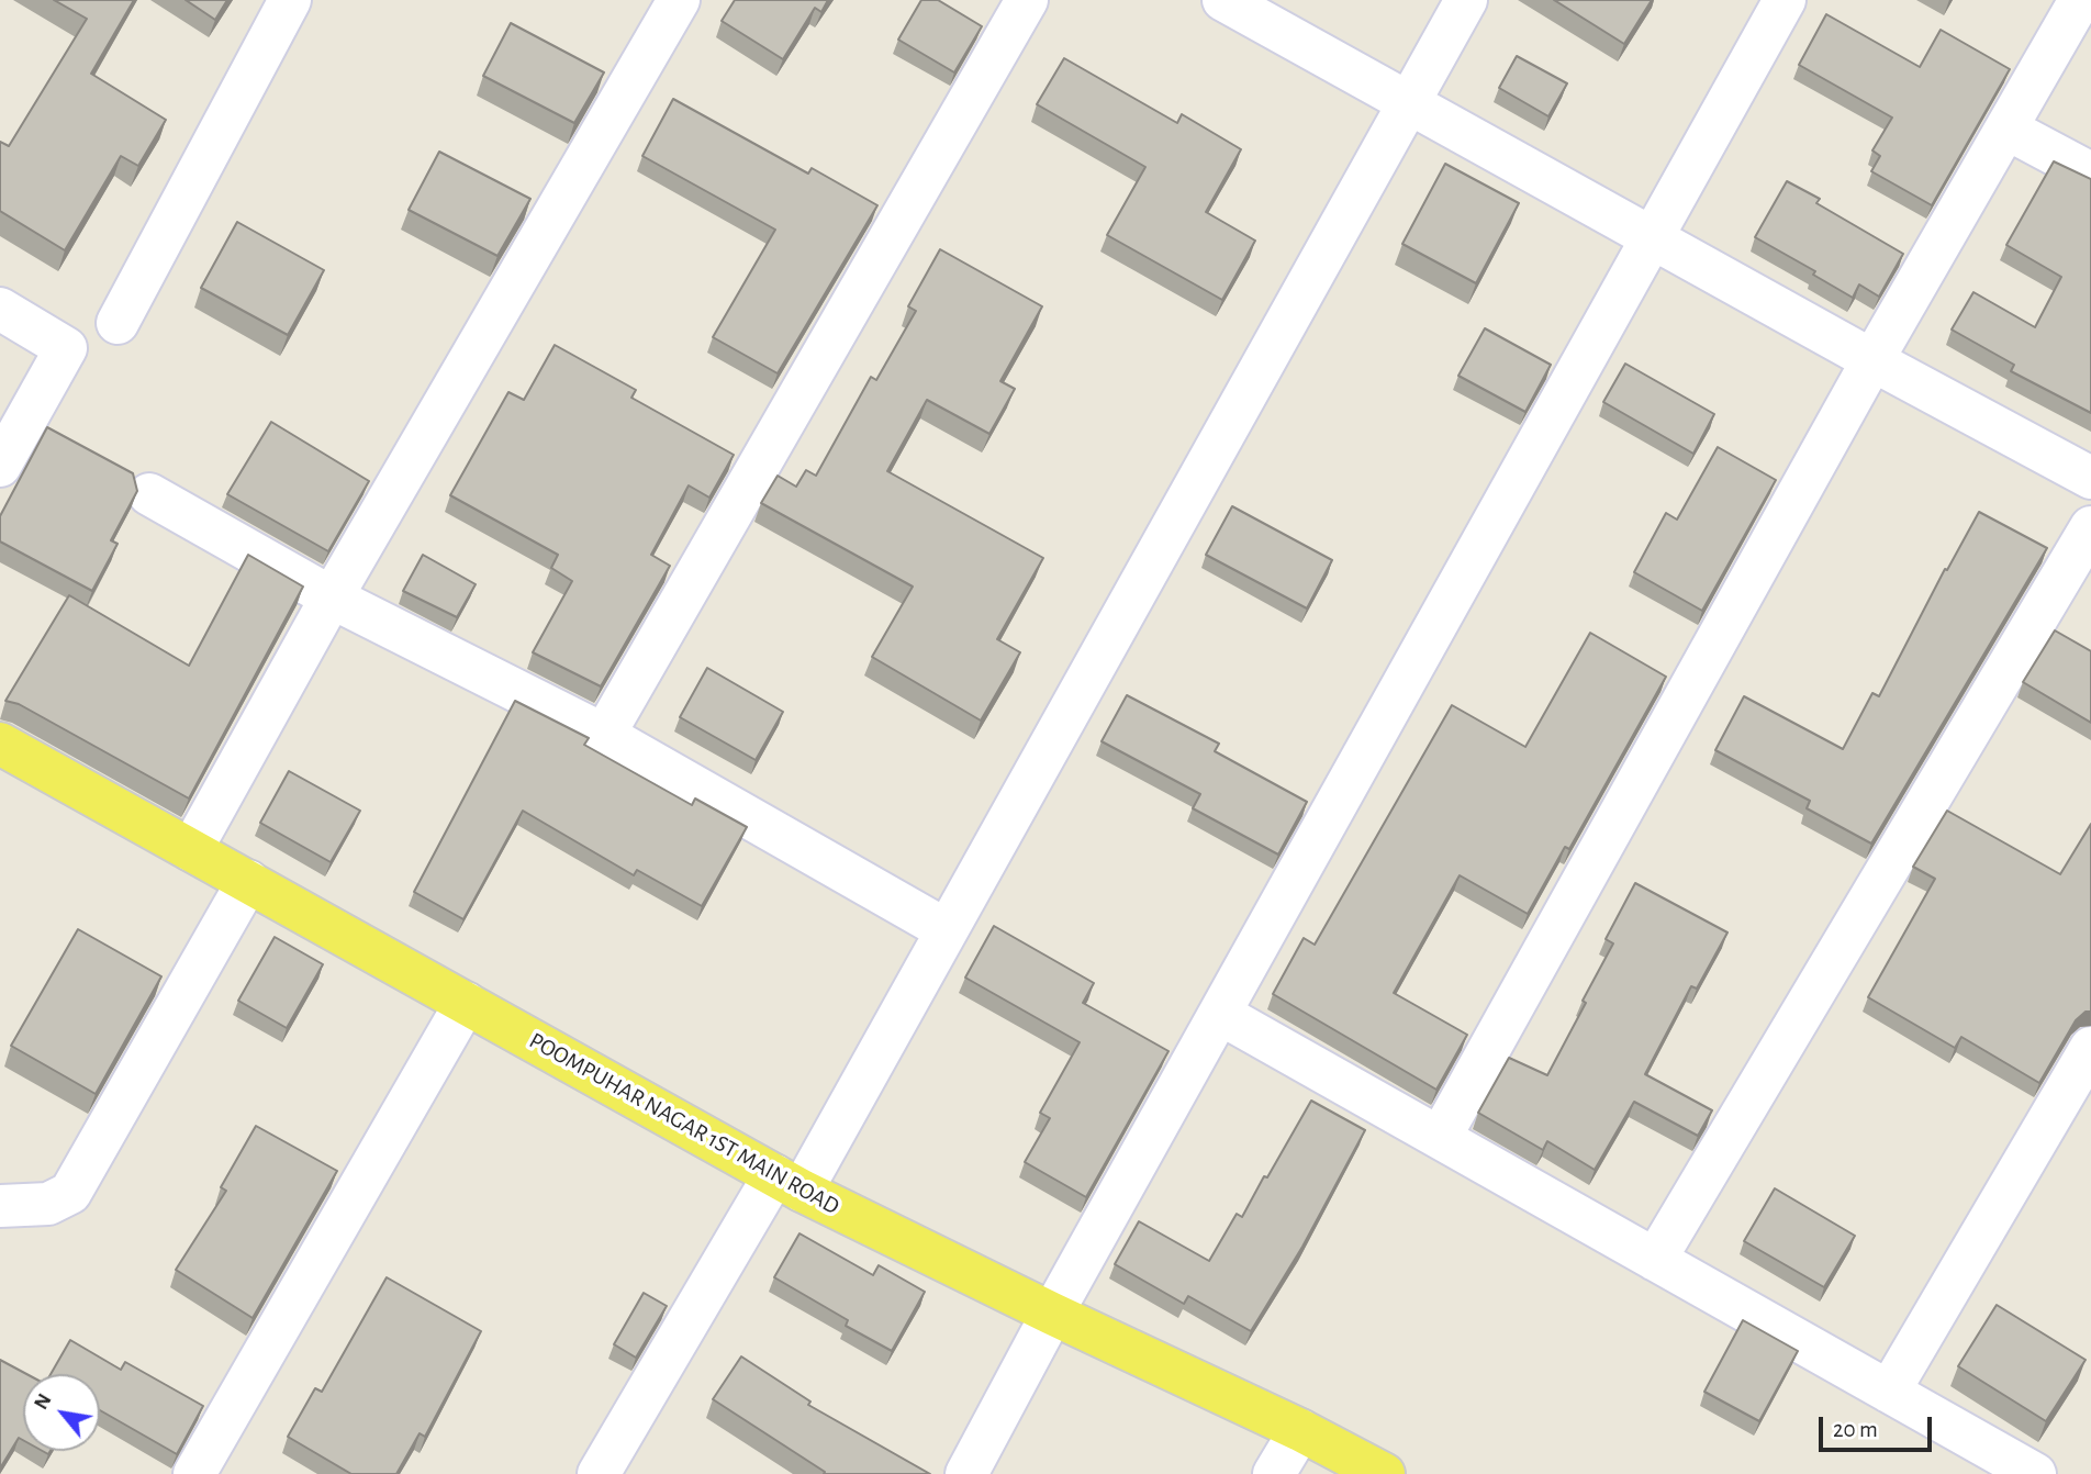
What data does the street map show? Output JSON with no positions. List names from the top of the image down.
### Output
{
  "streets": {
    "main road": ["POOMPUHAR NAGAR 1ST MAIN ROAD"]
  },
  "scale_bar": "20 m",
  "north": "top left"
}
